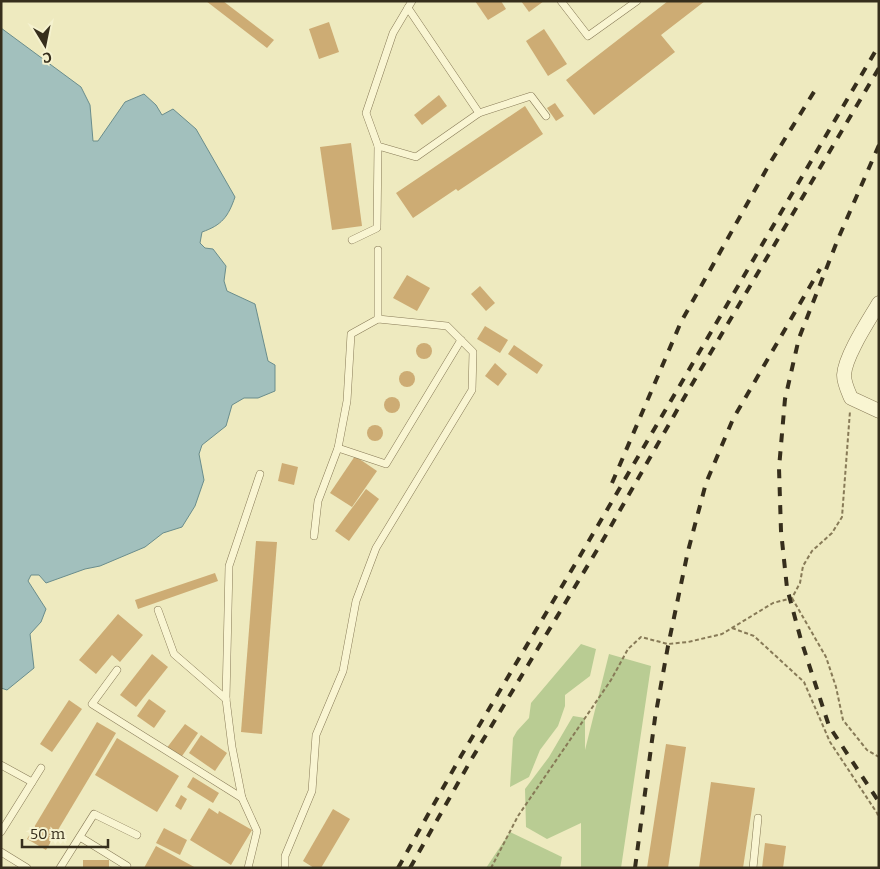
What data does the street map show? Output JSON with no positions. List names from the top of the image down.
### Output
{
  "scale_bar": "50 m",
  "north": "bottom"
}
